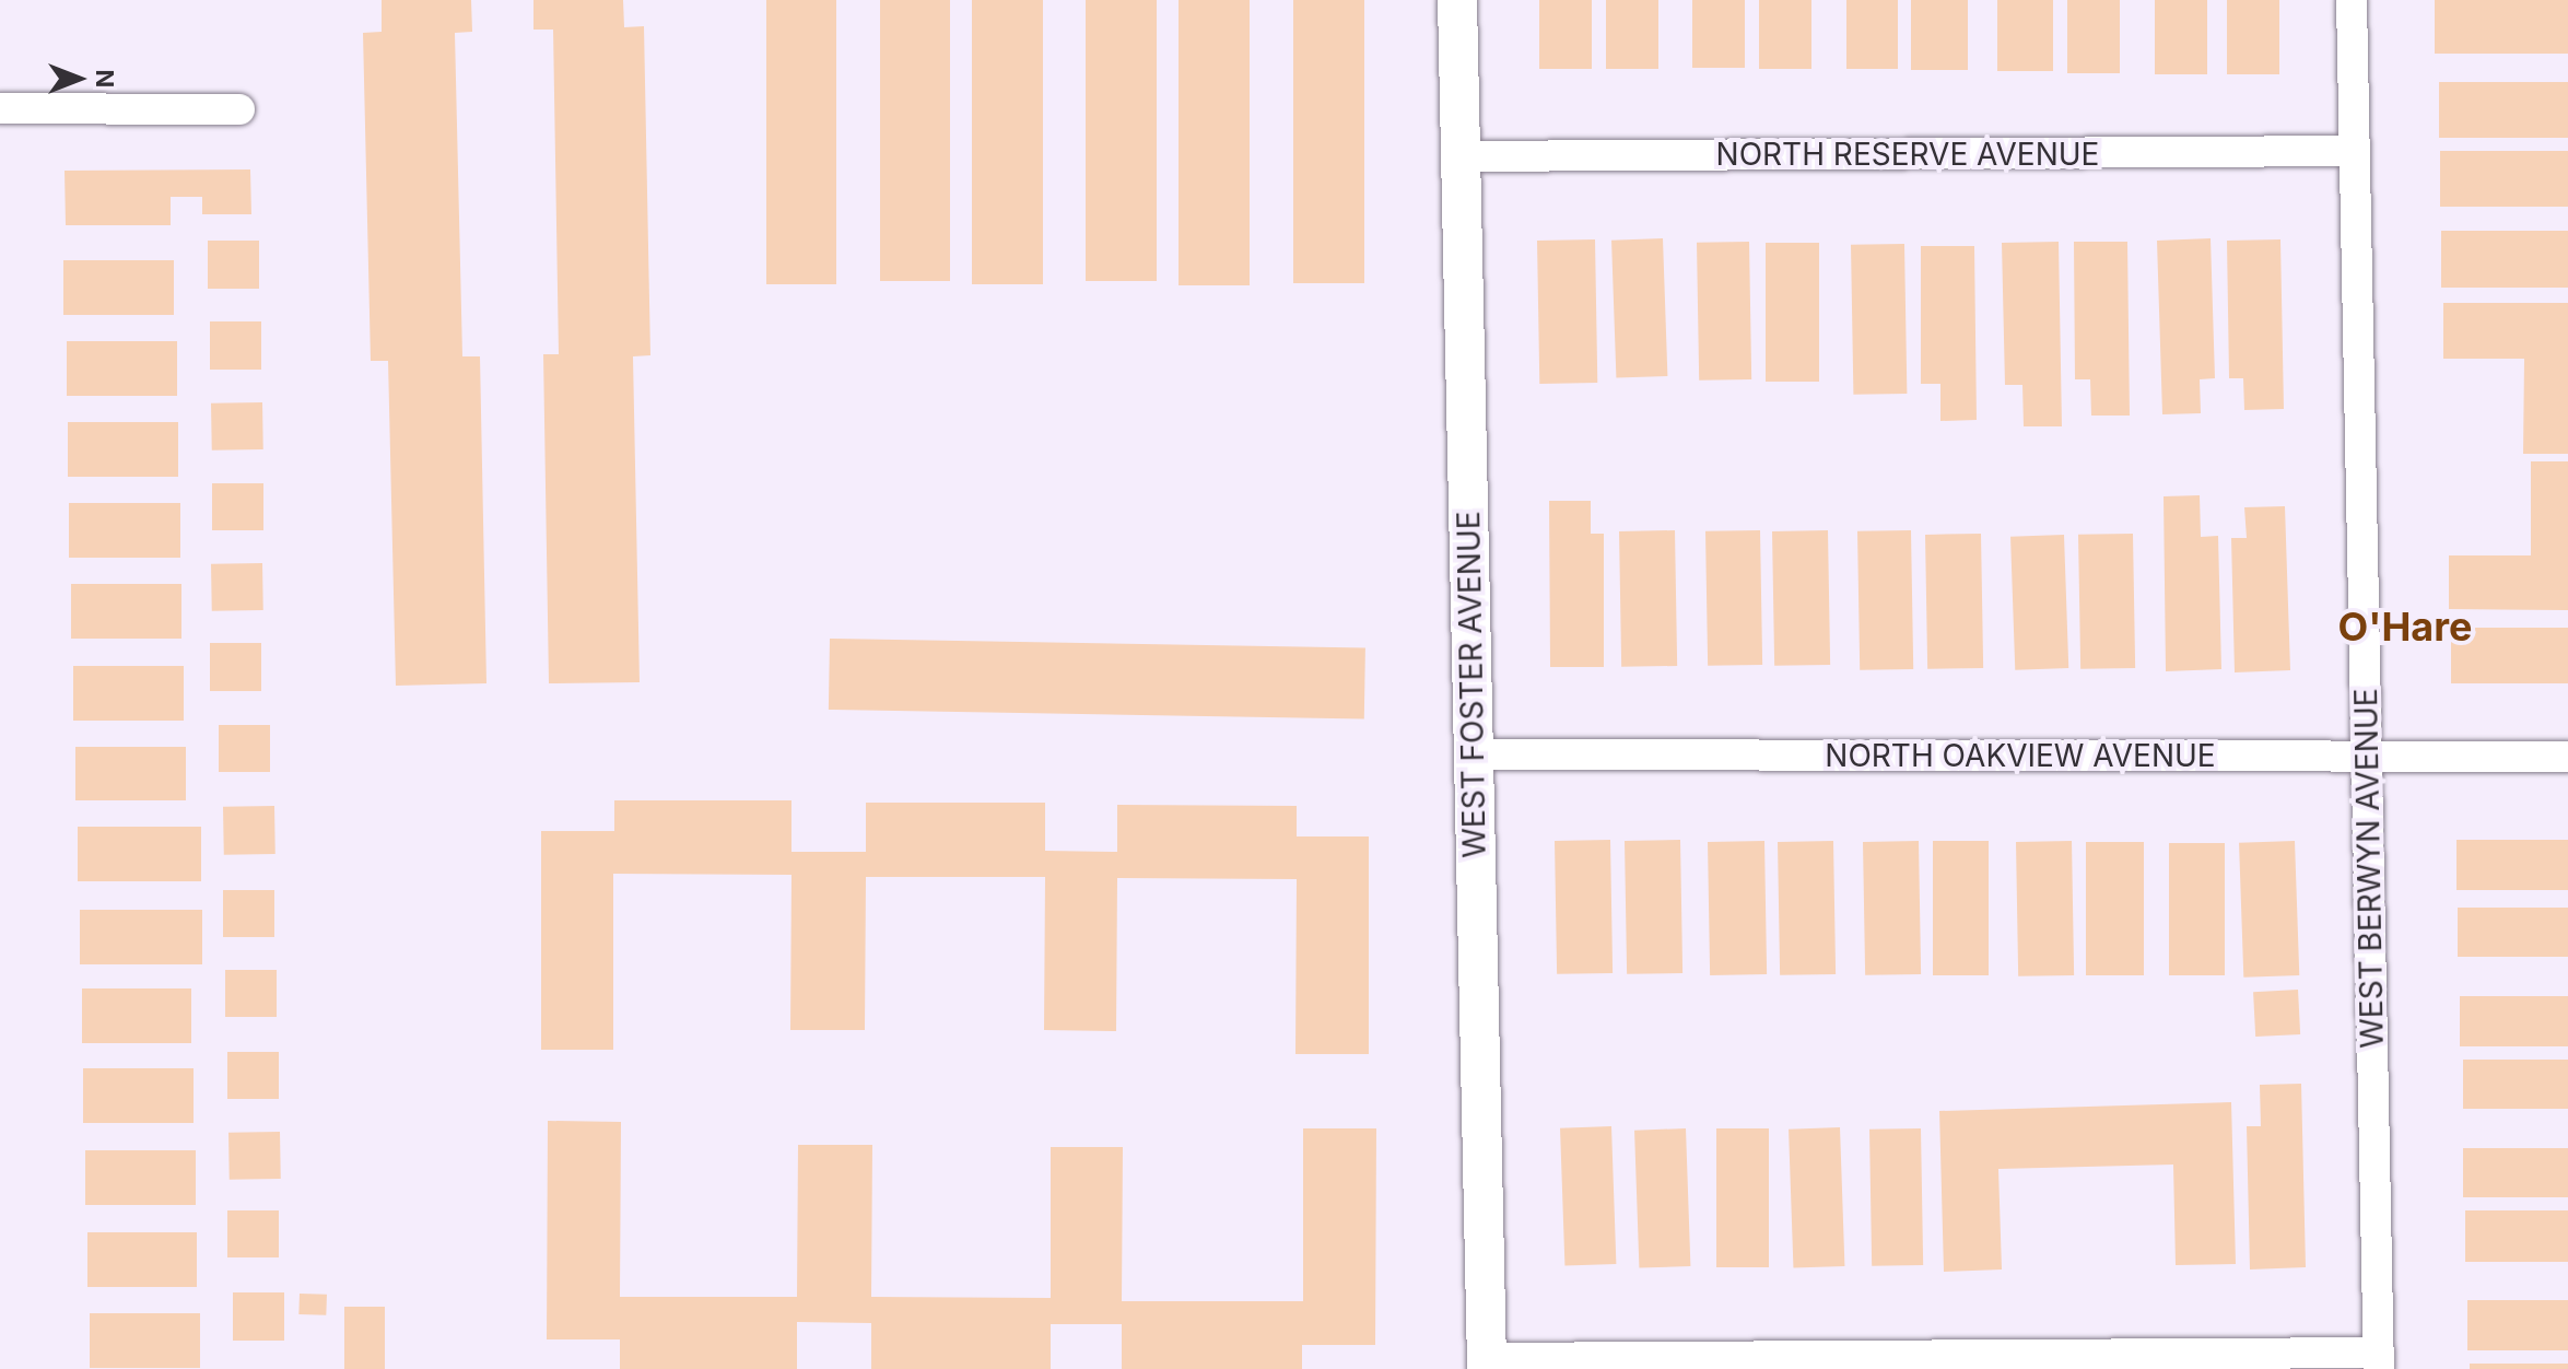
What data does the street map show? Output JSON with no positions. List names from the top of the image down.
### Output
{
  "streets": {
    "street": [
      "NORTH RESERVE AVENUE",
      "WEST FOSTER AVENUE",
      "NORTH OAKVIEW AVENUE",
      "WEST BERWYN AVENUE"
    ]
  },
  "crossings": [
    ["NORTH RESERVE AVENUE", "WEST FOSTER AVENUE"],
    ["NORTH RESERVE AVENUE", "WEST BERWYN AVENUE"],
    ["WEST FOSTER AVENUE", "NORTH OAKVIEW AVENUE"],
    ["NORTH OAKVIEW AVENUE", "WEST BERWYN AVENUE"]
  ],
  "districts": ["O'Hare"],
  "north": "right"
}
